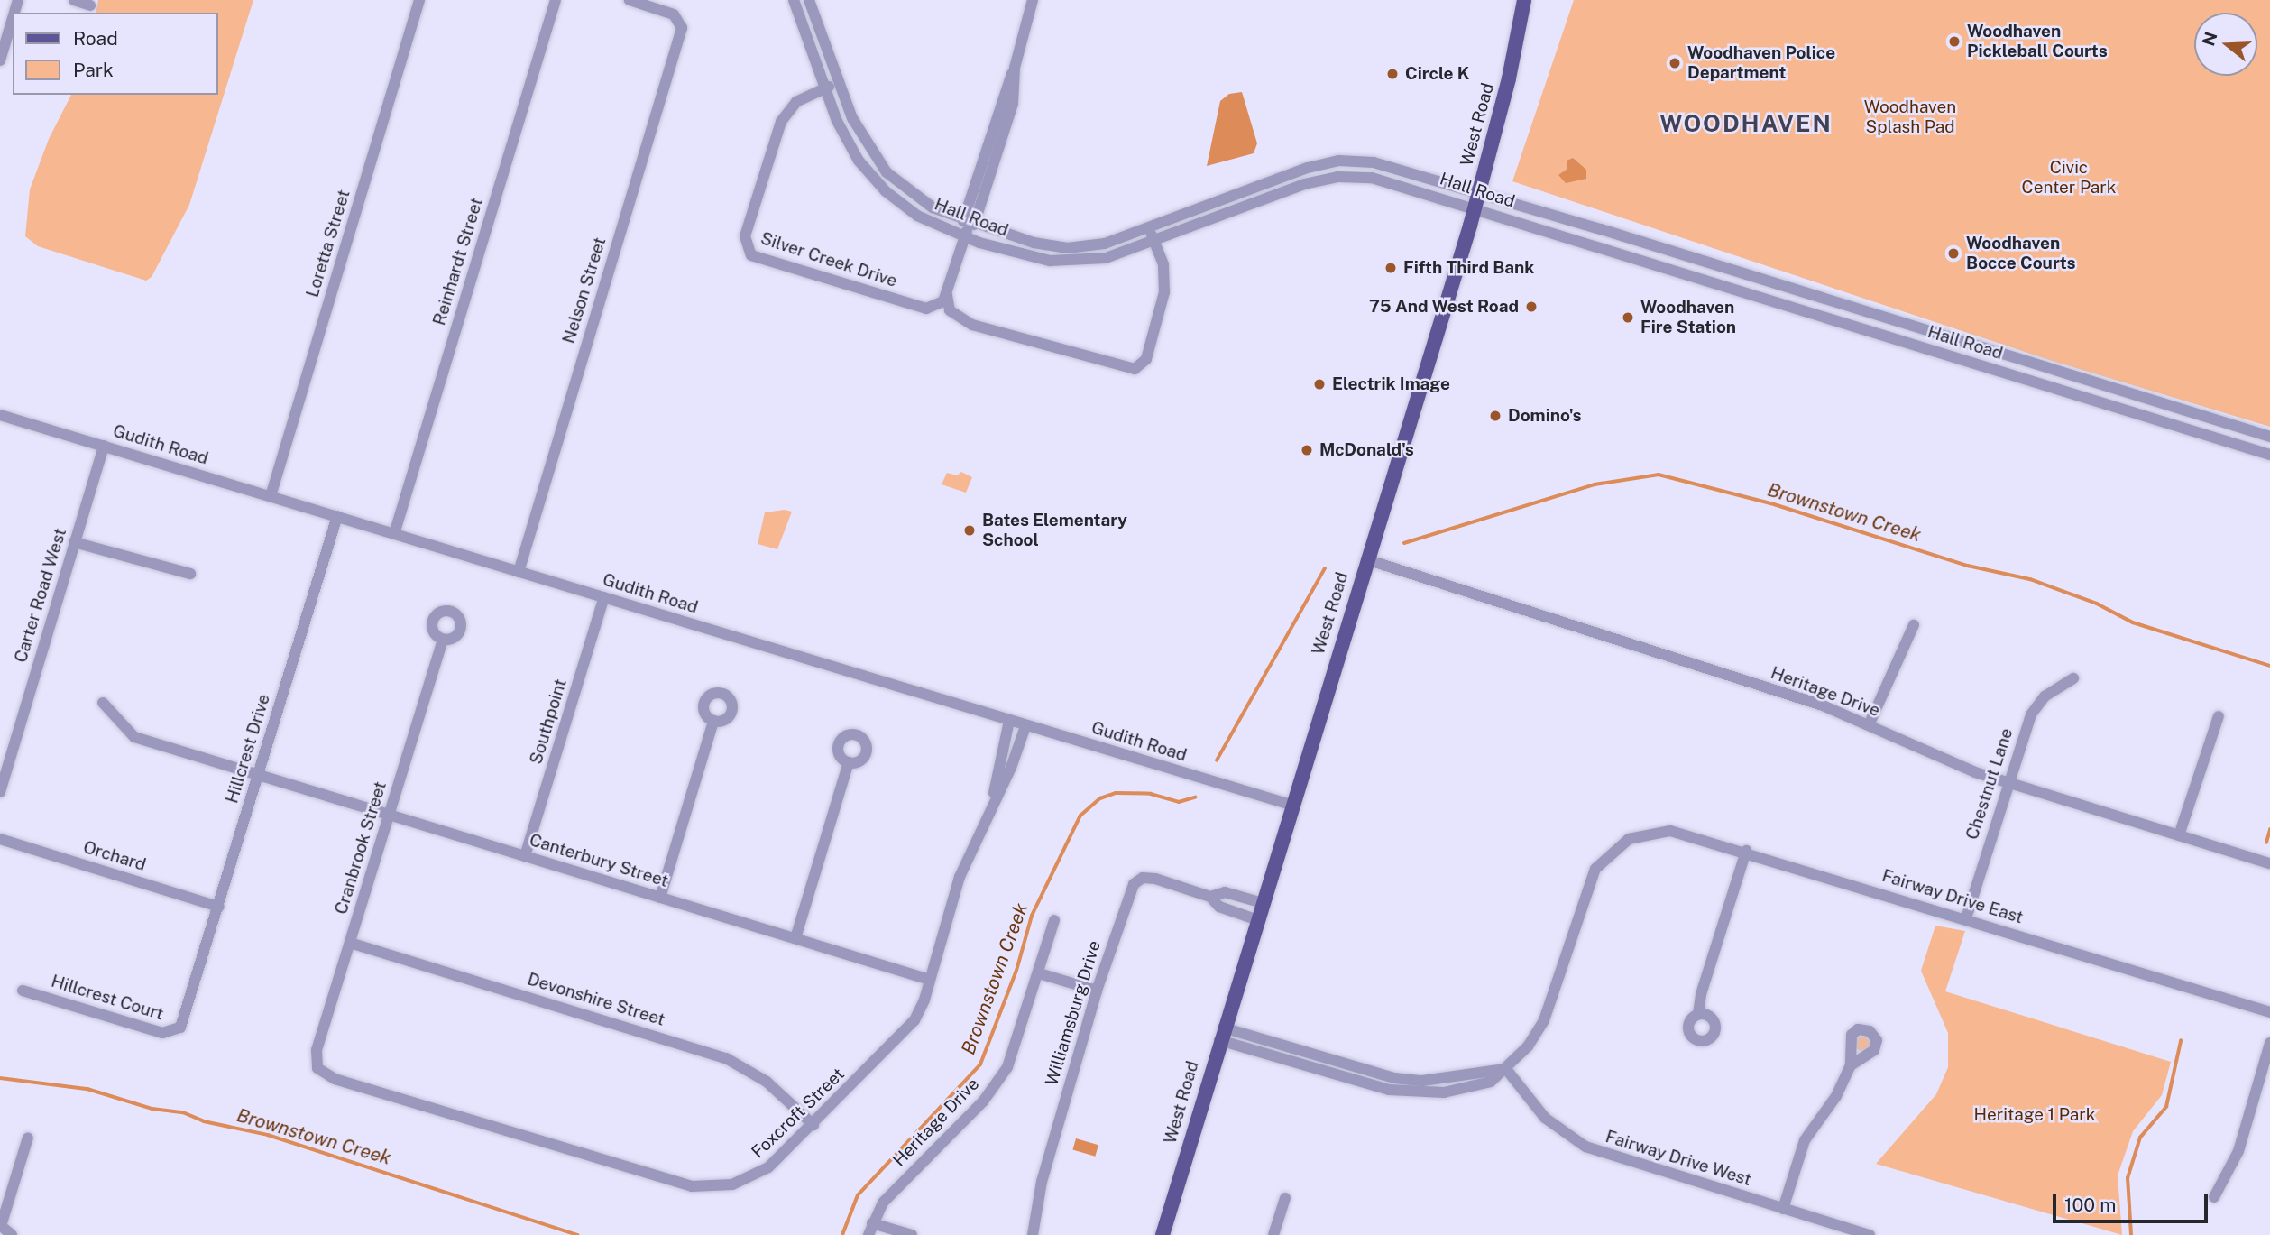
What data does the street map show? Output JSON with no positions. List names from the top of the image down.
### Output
{
  "streets": {
    "main road": ["West Road"],
    "street": [
      "Hall Road",
      "Loretta Street",
      "Silver Creek Drive",
      "Reinhardt Street",
      "Nelson Street",
      "Gudith Road",
      "Carter Road West",
      "Heritage Drive",
      "Southpoint",
      "Hillcrest Drive",
      "Chestnut Lane",
      "Cranbrook Street",
      "Orchard",
      "Canterbury Street",
      "Fairway Drive East",
      "Hillcrest Court",
      "Devonshire Street",
      "Williamsburg Drive",
      "Foxcroft Street",
      "Fairway Drive West"
    ]
  },
  "crossings": [
    ["West Road", "Hall Road"],
    ["West Road", "Gudith Road"],
    ["West Road", "Heritage Drive"],
    ["West Road", "Williamsburg Drive"],
    ["Hall Road", "Silver Creek Drive"],
    ["Loretta Street", "Gudith Road"],
    ["Reinhardt Street", "Gudith Road"],
    ["Nelson Street", "Gudith Road"],
    ["Gudith Road", "Carter Road West"],
    ["Gudith Road", "Southpoint"],
    ["Gudith Road", "Hillcrest Drive"],
    ["Gudith Road", "Foxcroft Street"],
    ["Heritage Drive", "Chestnut Lane"],
    ["Southpoint", "Canterbury Street"],
    ["Hillcrest Drive", "Orchard"],
    ["Hillcrest Drive", "Canterbury Street"],
    ["Hillcrest Drive", "Hillcrest Court"],
    ["Chestnut Lane", "Fairway Drive East"],
    ["Cranbrook Street", "Canterbury Street"],
    ["Cranbrook Street", "Devonshire Street"],
    ["Cranbrook Street", "Foxcroft Street"],
    ["Canterbury Street", "Foxcroft Street"],
    ["Fairway Drive East", "Fairway Drive West"],
    ["Devonshire Street", "Foxcroft Street"]
  ],
  "districts": ["WOODHAVEN"],
  "water": ["Brownstown Creek"],
  "parks": ["Woodhaven Splash Pad", "Civic Center Park", "Heritage 1 Park"],
  "places": [
    "Woodhaven Pickleball Courts",
    "Woodhaven Police Department",
    "Circle K",
    "Woodhaven Bocce Courts",
    "Fifth Third Bank",
    "75 And West Road",
    "Woodhaven Fire Station",
    "Electrik Image",
    "Domino's",
    "McDonald's",
    "Bates Elementary School"
  ],
  "legend": ["Road", "Park"],
  "scale_bar": "100 m",
  "north": "left"
}
